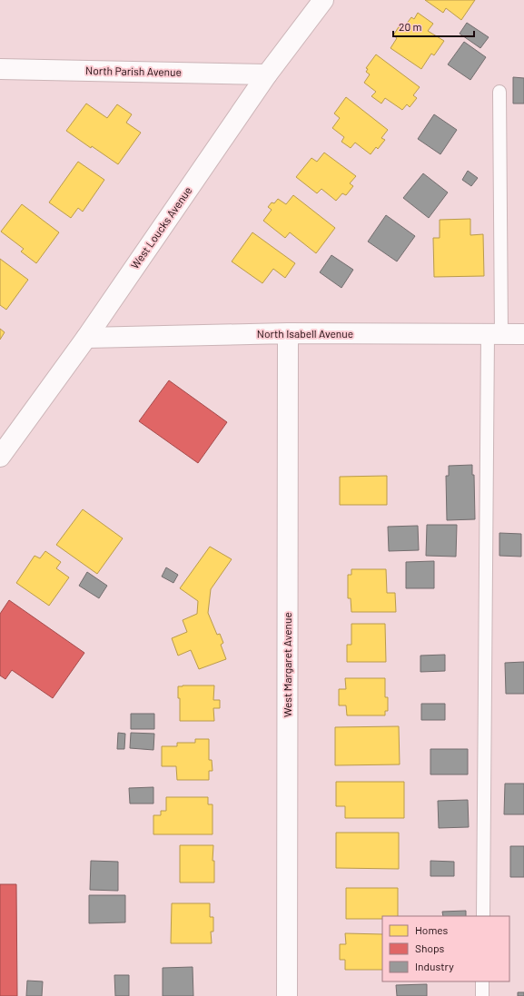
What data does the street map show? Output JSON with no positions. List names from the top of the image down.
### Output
{
  "streets": {
    "street": [
      "North Parish Avenue",
      "West Loucks Avenue",
      "North Isabell Avenue",
      "West Margaret Avenue"
    ]
  },
  "crossings": [
    ["North Parish Avenue", "West Loucks Avenue"],
    ["West Loucks Avenue", "North Isabell Avenue"],
    ["North Isabell Avenue", "West Margaret Avenue"]
  ],
  "legend": ["Homes", "Shops", "Industry"],
  "scale_bar": "20 m"
}
